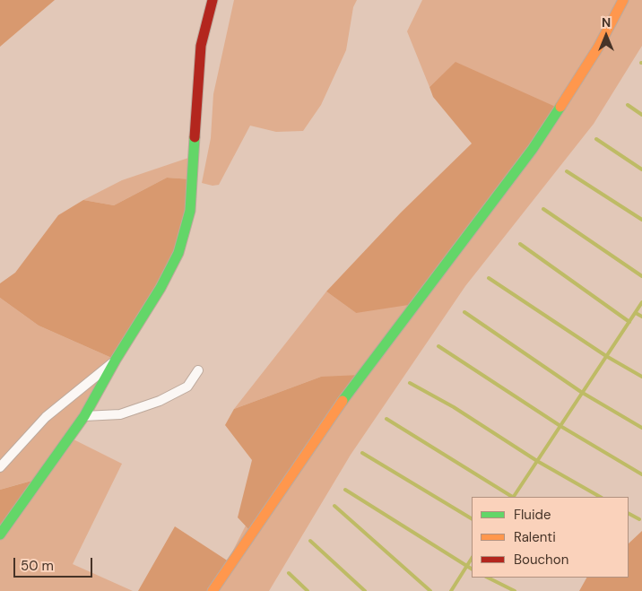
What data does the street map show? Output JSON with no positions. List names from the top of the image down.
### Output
{
  "legend": ["Fluide", "Ralenti", "Bouchon"],
  "scale_bar": "50 m",
  "north": "top"
}
